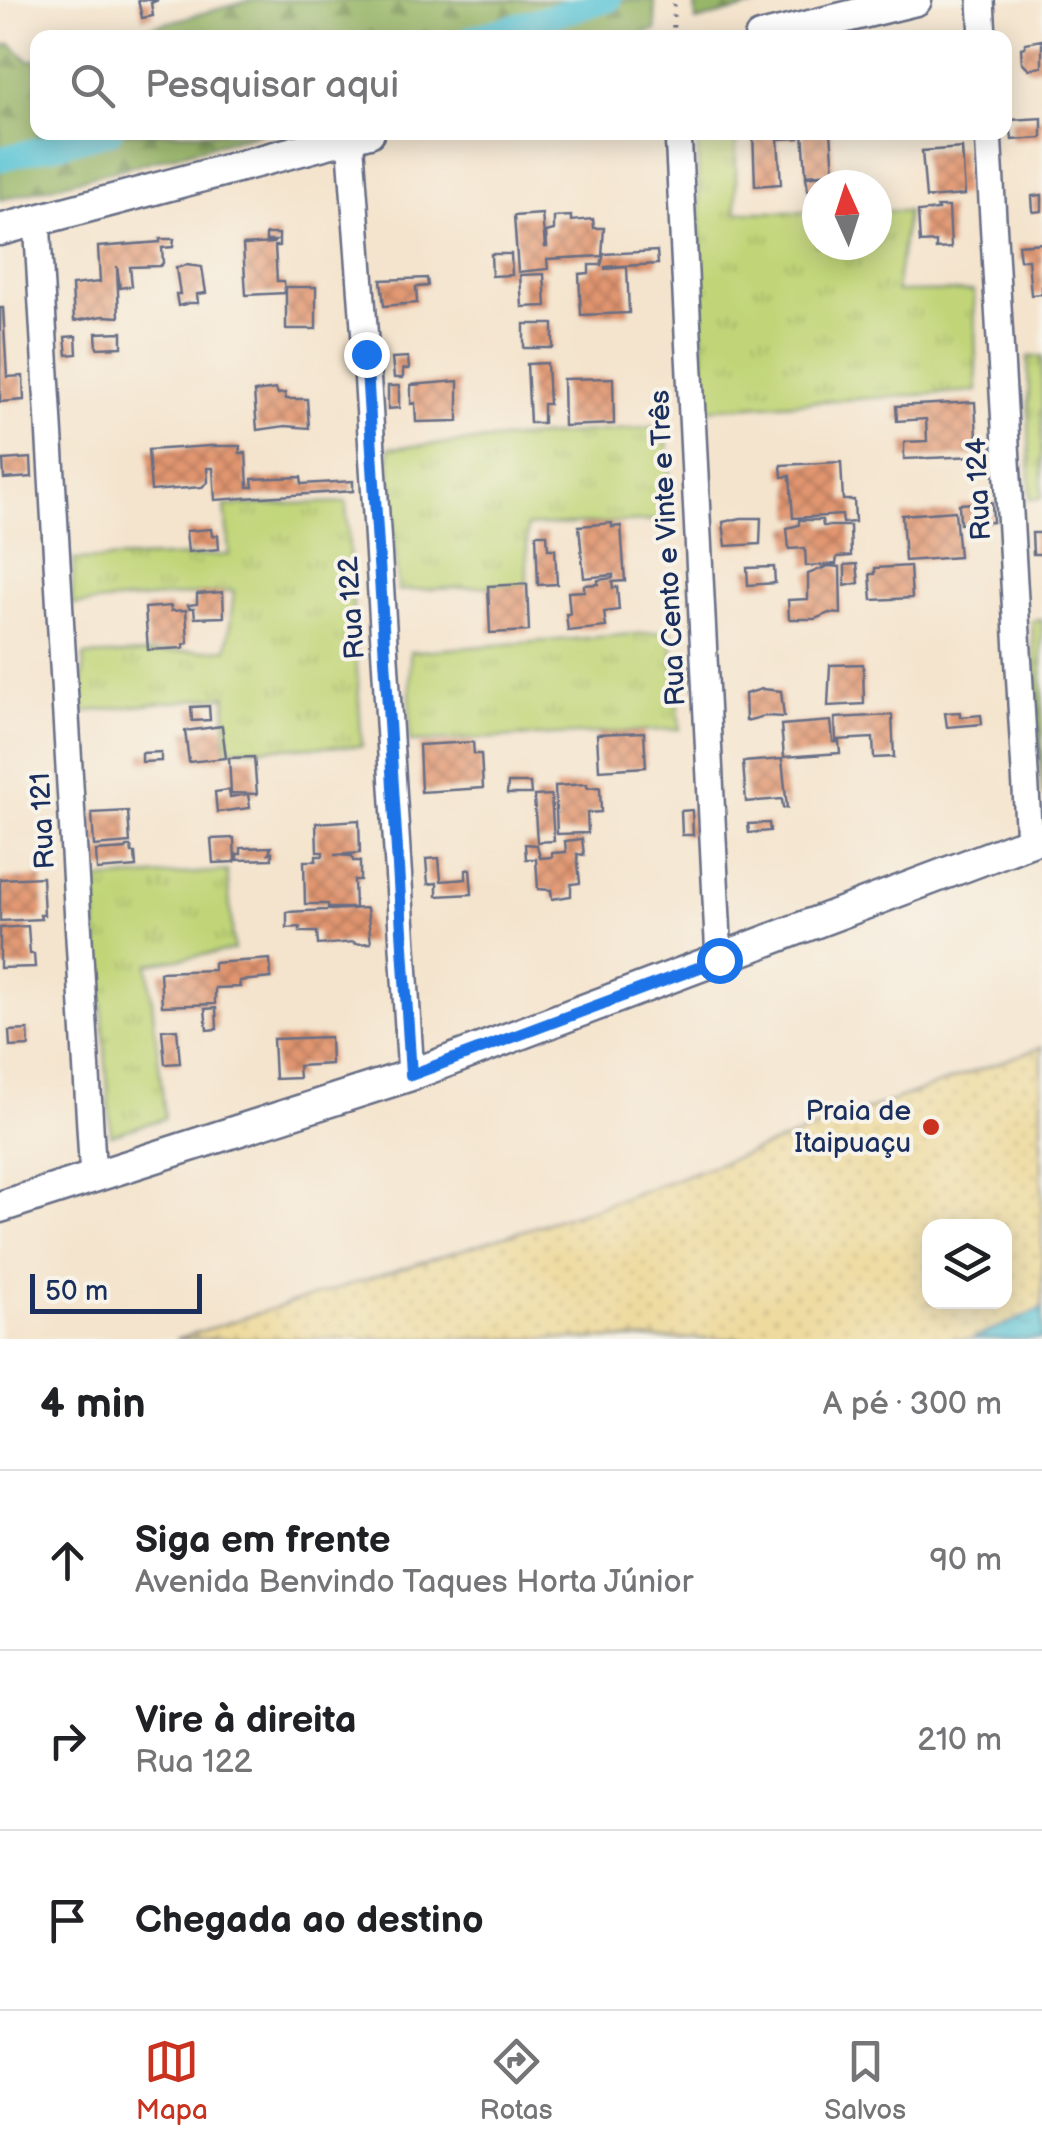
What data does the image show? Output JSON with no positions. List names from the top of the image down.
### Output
{
  "streets": {
    "street": [
      "Rua 124",
      "Rua Cento e Vinte e Três",
      "Rua 122",
      "Rua 121"
    ]
  },
  "places": ["Praia de Itaipuaçu"],
  "scale_bar": "50 m",
  "north": "top",
  "page": {
    "search": "Pesquisar aqui",
    "scale": "50 m",
    "heading": ["4 min", "A pé · 300 m"],
    "list": [
      ["Siga em frente", "Avenida Benvindo Taques Horta Júnior", "90 m"],
      ["Vire à direita", "Rua 122", "210 m"],
      "Chegada ao destino"
    ],
    "nav": ["Mapa", "Rotas", "Salvos"]
  }
}
